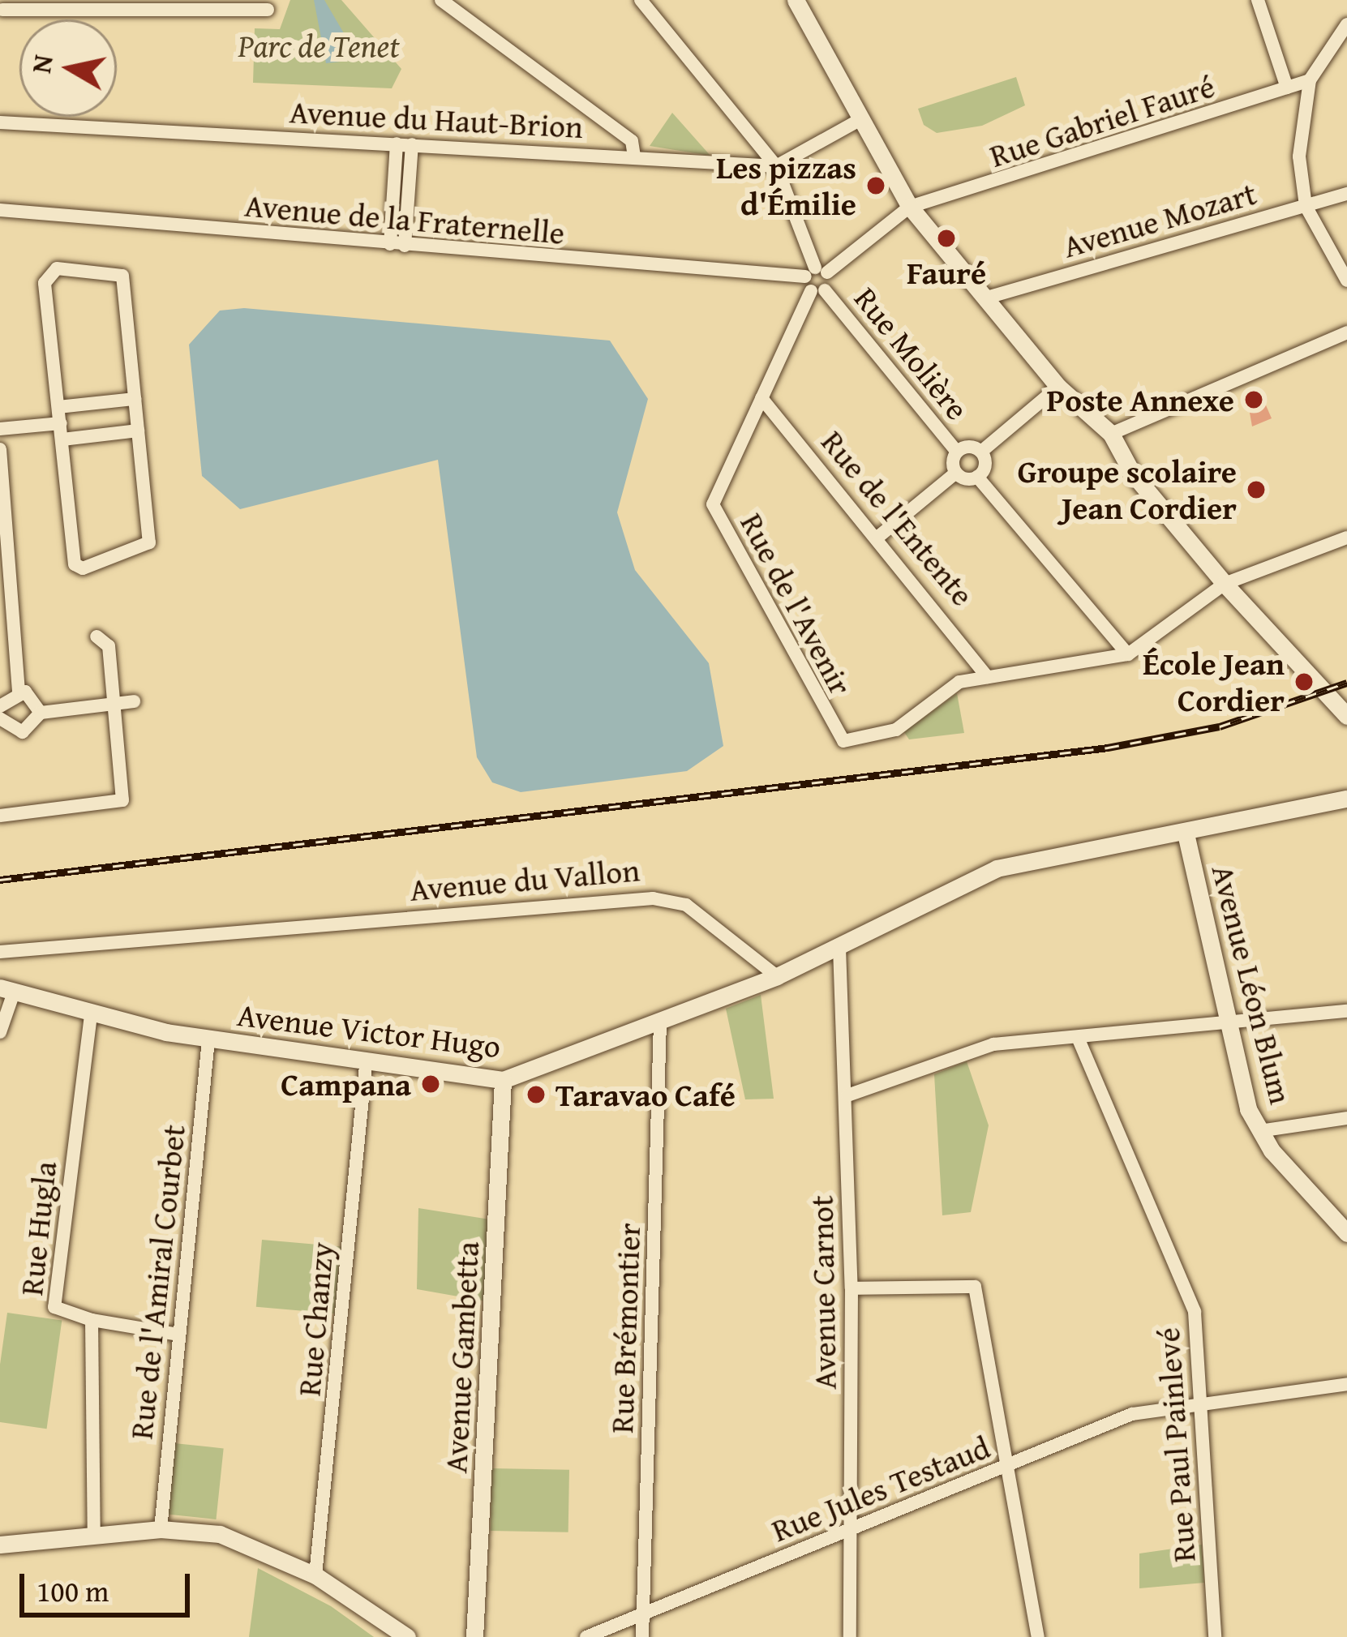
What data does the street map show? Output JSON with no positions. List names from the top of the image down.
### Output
{
  "streets": {
    "street": [
      "Avenue du Haut-Brion",
      "Rue Gabriel Fauré",
      "Avenue de la Fraternelle",
      "Avenue Mozart",
      "Rue Molière",
      "Rue de l'Entente",
      "Rue de l'Avenir",
      "Avenue du Vallon",
      "Avenue Léon Blum",
      "Avenue Victor Hugo",
      "Rue Hugla",
      "Rue de l'Amiral Courbet",
      "Avenue Carnot",
      "Rue Chanzy",
      "Rue Brémontier",
      "Avenue Gambetta",
      "Rue Paul Painlevé",
      "Rue Jules Testaud"
    ]
  },
  "crossings": [
    ["Avenue du Haut-Brion", "Rue Molière"],
    ["Avenue de la Fraternelle", "Rue Molière"],
    ["Avenue de la Fraternelle", "Rue de l'Avenir"],
    ["Rue Molière", "Rue de l'Avenir"],
    ["Rue de l'Entente", "Rue de l'Avenir"],
    ["Avenue du Vallon", "Avenue Victor Hugo"],
    ["Avenue Victor Hugo", "Rue Hugla"],
    ["Avenue Victor Hugo", "Rue de l'Amiral Courbet"],
    ["Avenue Victor Hugo", "Rue Chanzy"],
    ["Avenue Victor Hugo", "Rue Brémontier"],
    ["Avenue Victor Hugo", "Avenue Gambetta"],
    ["Avenue Carnot", "Rue Jules Testaud"],
    ["Rue Brémontier", "Rue Jules Testaud"],
    ["Rue Paul Painlevé", "Rue Jules Testaud"]
  ],
  "parks": ["Parc de Tenet"],
  "places": [
    "Les pizzas d'Émilie",
    "Fauré",
    "Poste Annexe",
    "Groupe scolaire Jean Cordier",
    "École Jean Cordier",
    "Campana",
    "Taravao Café"
  ],
  "scale_bar": "100 m",
  "north": "left"
}
